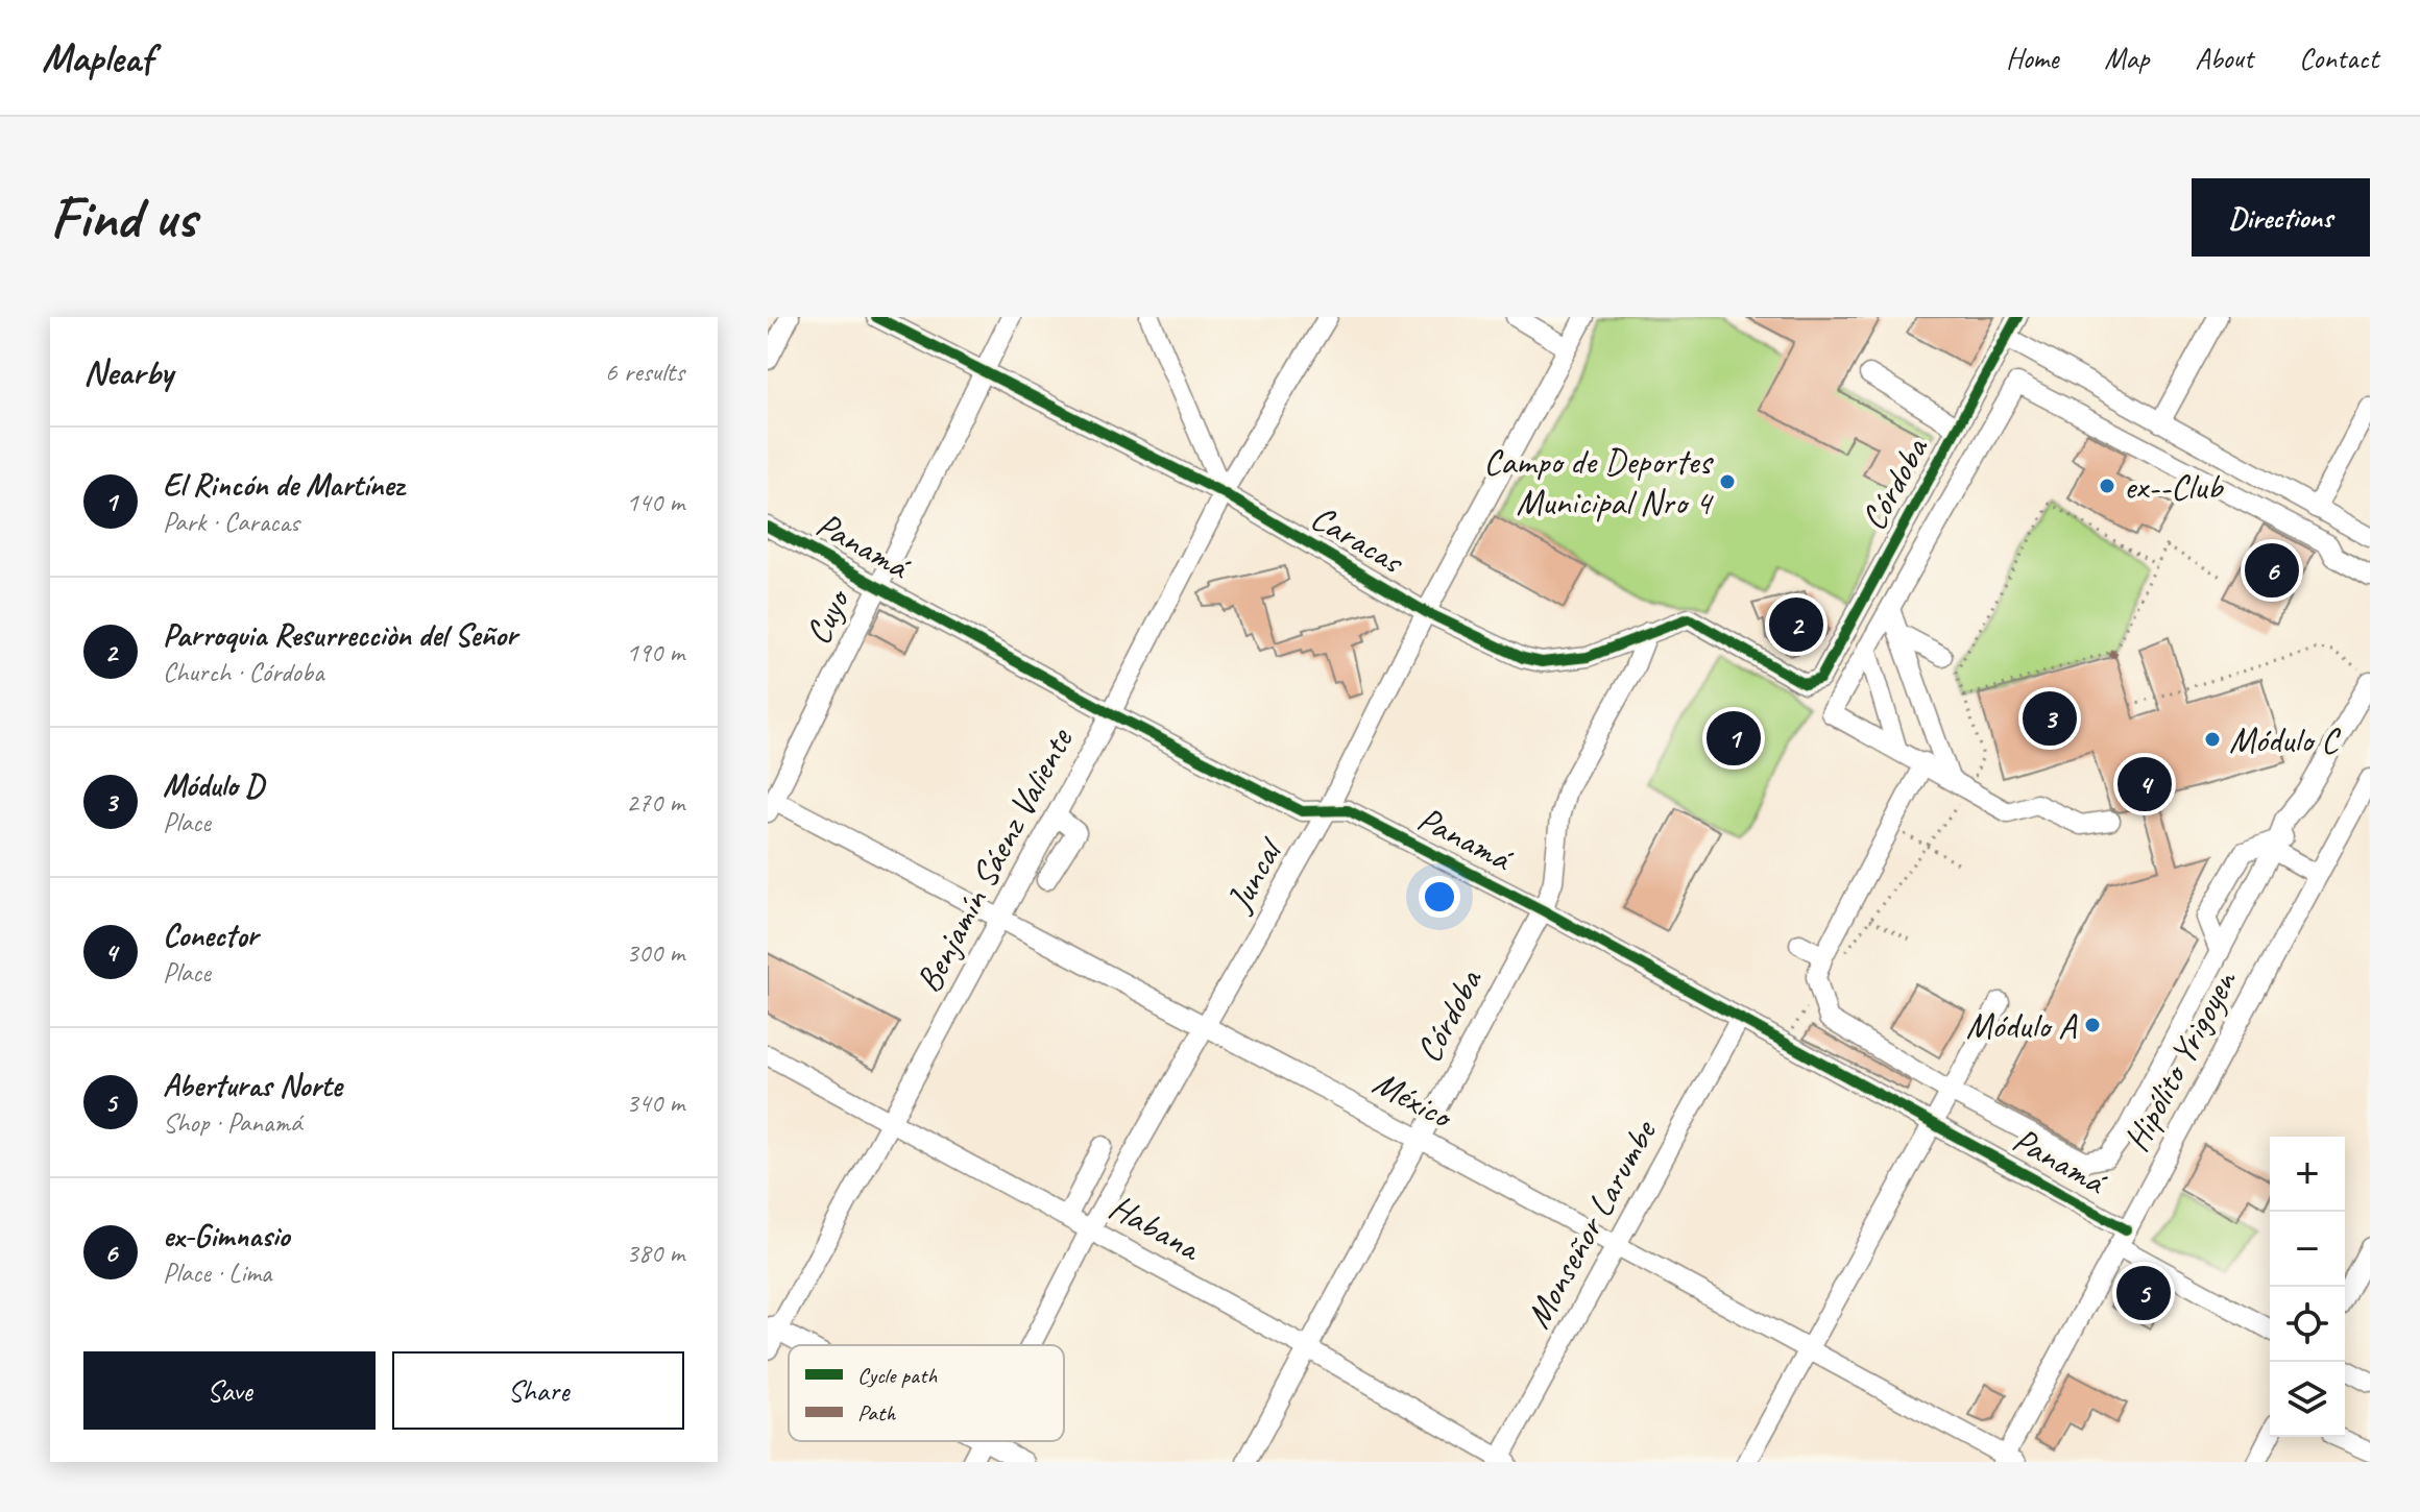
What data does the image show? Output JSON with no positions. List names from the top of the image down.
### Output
{
  "streets": {
    "street": [
      "Córdoba",
      "Caracas",
      "Panamá",
      "Cuyo",
      "Benjamín Sáenz Valiente",
      "Juncal",
      "Hipólito Yrigoyen",
      "México",
      "Monseñor Larumbe",
      "Habana"
    ]
  },
  "crossings": [
    ["Córdoba", "Caracas"],
    ["Córdoba", "Panamá"],
    ["Córdoba", "México"],
    ["Córdoba", "Habana"],
    ["Caracas", "Cuyo"],
    ["Caracas", "Benjamín Sáenz Valiente"],
    ["Caracas", "Juncal"],
    ["Panamá", "Cuyo"],
    ["Panamá", "Benjamín Sáenz Valiente"],
    ["Panamá", "Juncal"],
    ["Panamá", "Hipólito Yrigoyen"],
    ["Panamá", "Monseñor Larumbe"],
    ["Cuyo", "México"],
    ["Benjamín Sáenz Valiente", "México"],
    ["Benjamín Sáenz Valiente", "Habana"],
    ["Juncal", "México"],
    ["Juncal", "Habana"],
    ["Hipólito Yrigoyen", "México"],
    ["México", "Monseñor Larumbe"],
    ["Monseñor Larumbe", "Habana"]
  ],
  "places": [
    "Campo de Deportes Municipal Nro 4",
    "ex--Club",
    "Módulo C",
    "Módulo A"
  ],
  "legend": ["Cycle path", "Path"],
  "page": {
    "header": "Mapleaf",
    "nav": [
      "Home",
      "Map",
      "About",
      "Contact"
    ],
    "buttons": [
      "Directions",
      ["Save", "Share"]
    ],
    "title": "Find us",
    "heading": ["Nearby", "6 results"],
    "list": [
      {
        "mark": "1",
        "name": "El Rincón de Martínez",
        "note": "Park · Caracas",
        "value": "140 m"
      },
      {
        "mark": "2",
        "name": "Parroquia Resurrecciòn del Señor",
        "note": "Church · Córdoba",
        "value": "190 m"
      },
      {
        "mark": "3",
        "name": "Módulo D",
        "note": "Place",
        "value": "270 m"
      },
      {
        "mark": "4",
        "name": "Conector",
        "note": "Place",
        "value": "300 m"
      },
      {
        "mark": "5",
        "name": "Aberturas Norte",
        "note": "Shop · Panamá",
        "value": "340 m"
      },
      {
        "mark": "6",
        "name": "ex-Gimnasio",
        "note": "Place · Lima",
        "value": "380 m"
      }
    ],
    "pins": [
      "6",
      "2",
      "3",
      "1",
      "4",
      "5"
    ],
    "map_buttons": ["+", "−"]
  }
}
